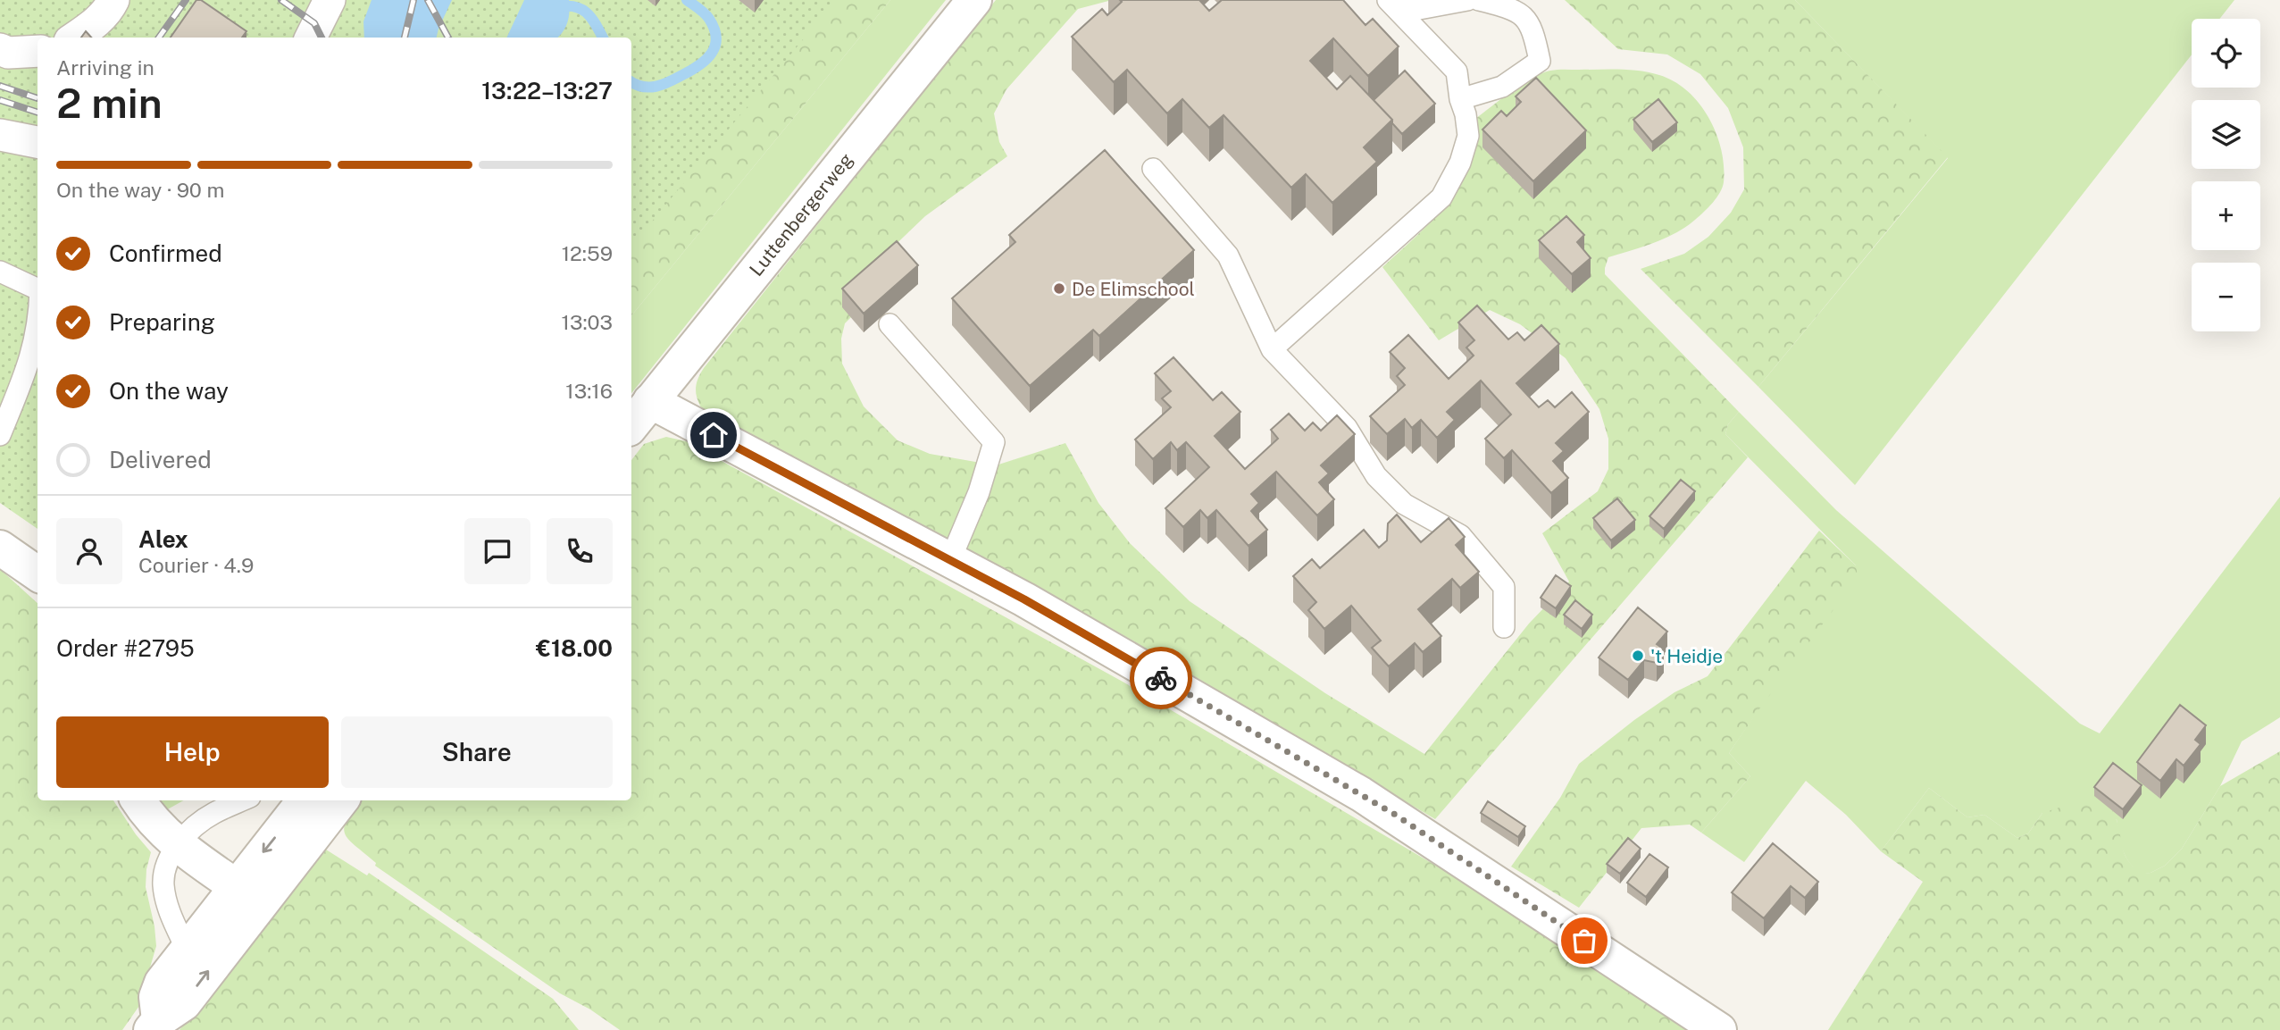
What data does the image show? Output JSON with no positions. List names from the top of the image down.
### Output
{
  "streets": {
    "street": ["Luttenbergerweg"]
  },
  "places": ["De Elimschool", "'t Heidje"],
  "page": {
    "map_buttons": ["+", "−"],
    "heading": ["2 min", "Arriving in", "13:22–13:27"],
    "panel": [
      "Alex",
      "Courier · 4.9",
      "Order #2795",
      "€18.00"
    ],
    "bar": "On the way · 90 m",
    "list": [
      ["Confirmed", "12:59"],
      ["Preparing", "13:03"],
      ["On the way", "13:16"],
      "Delivered"
    ],
    "buttons": ["Help", "Share"]
  }
}
